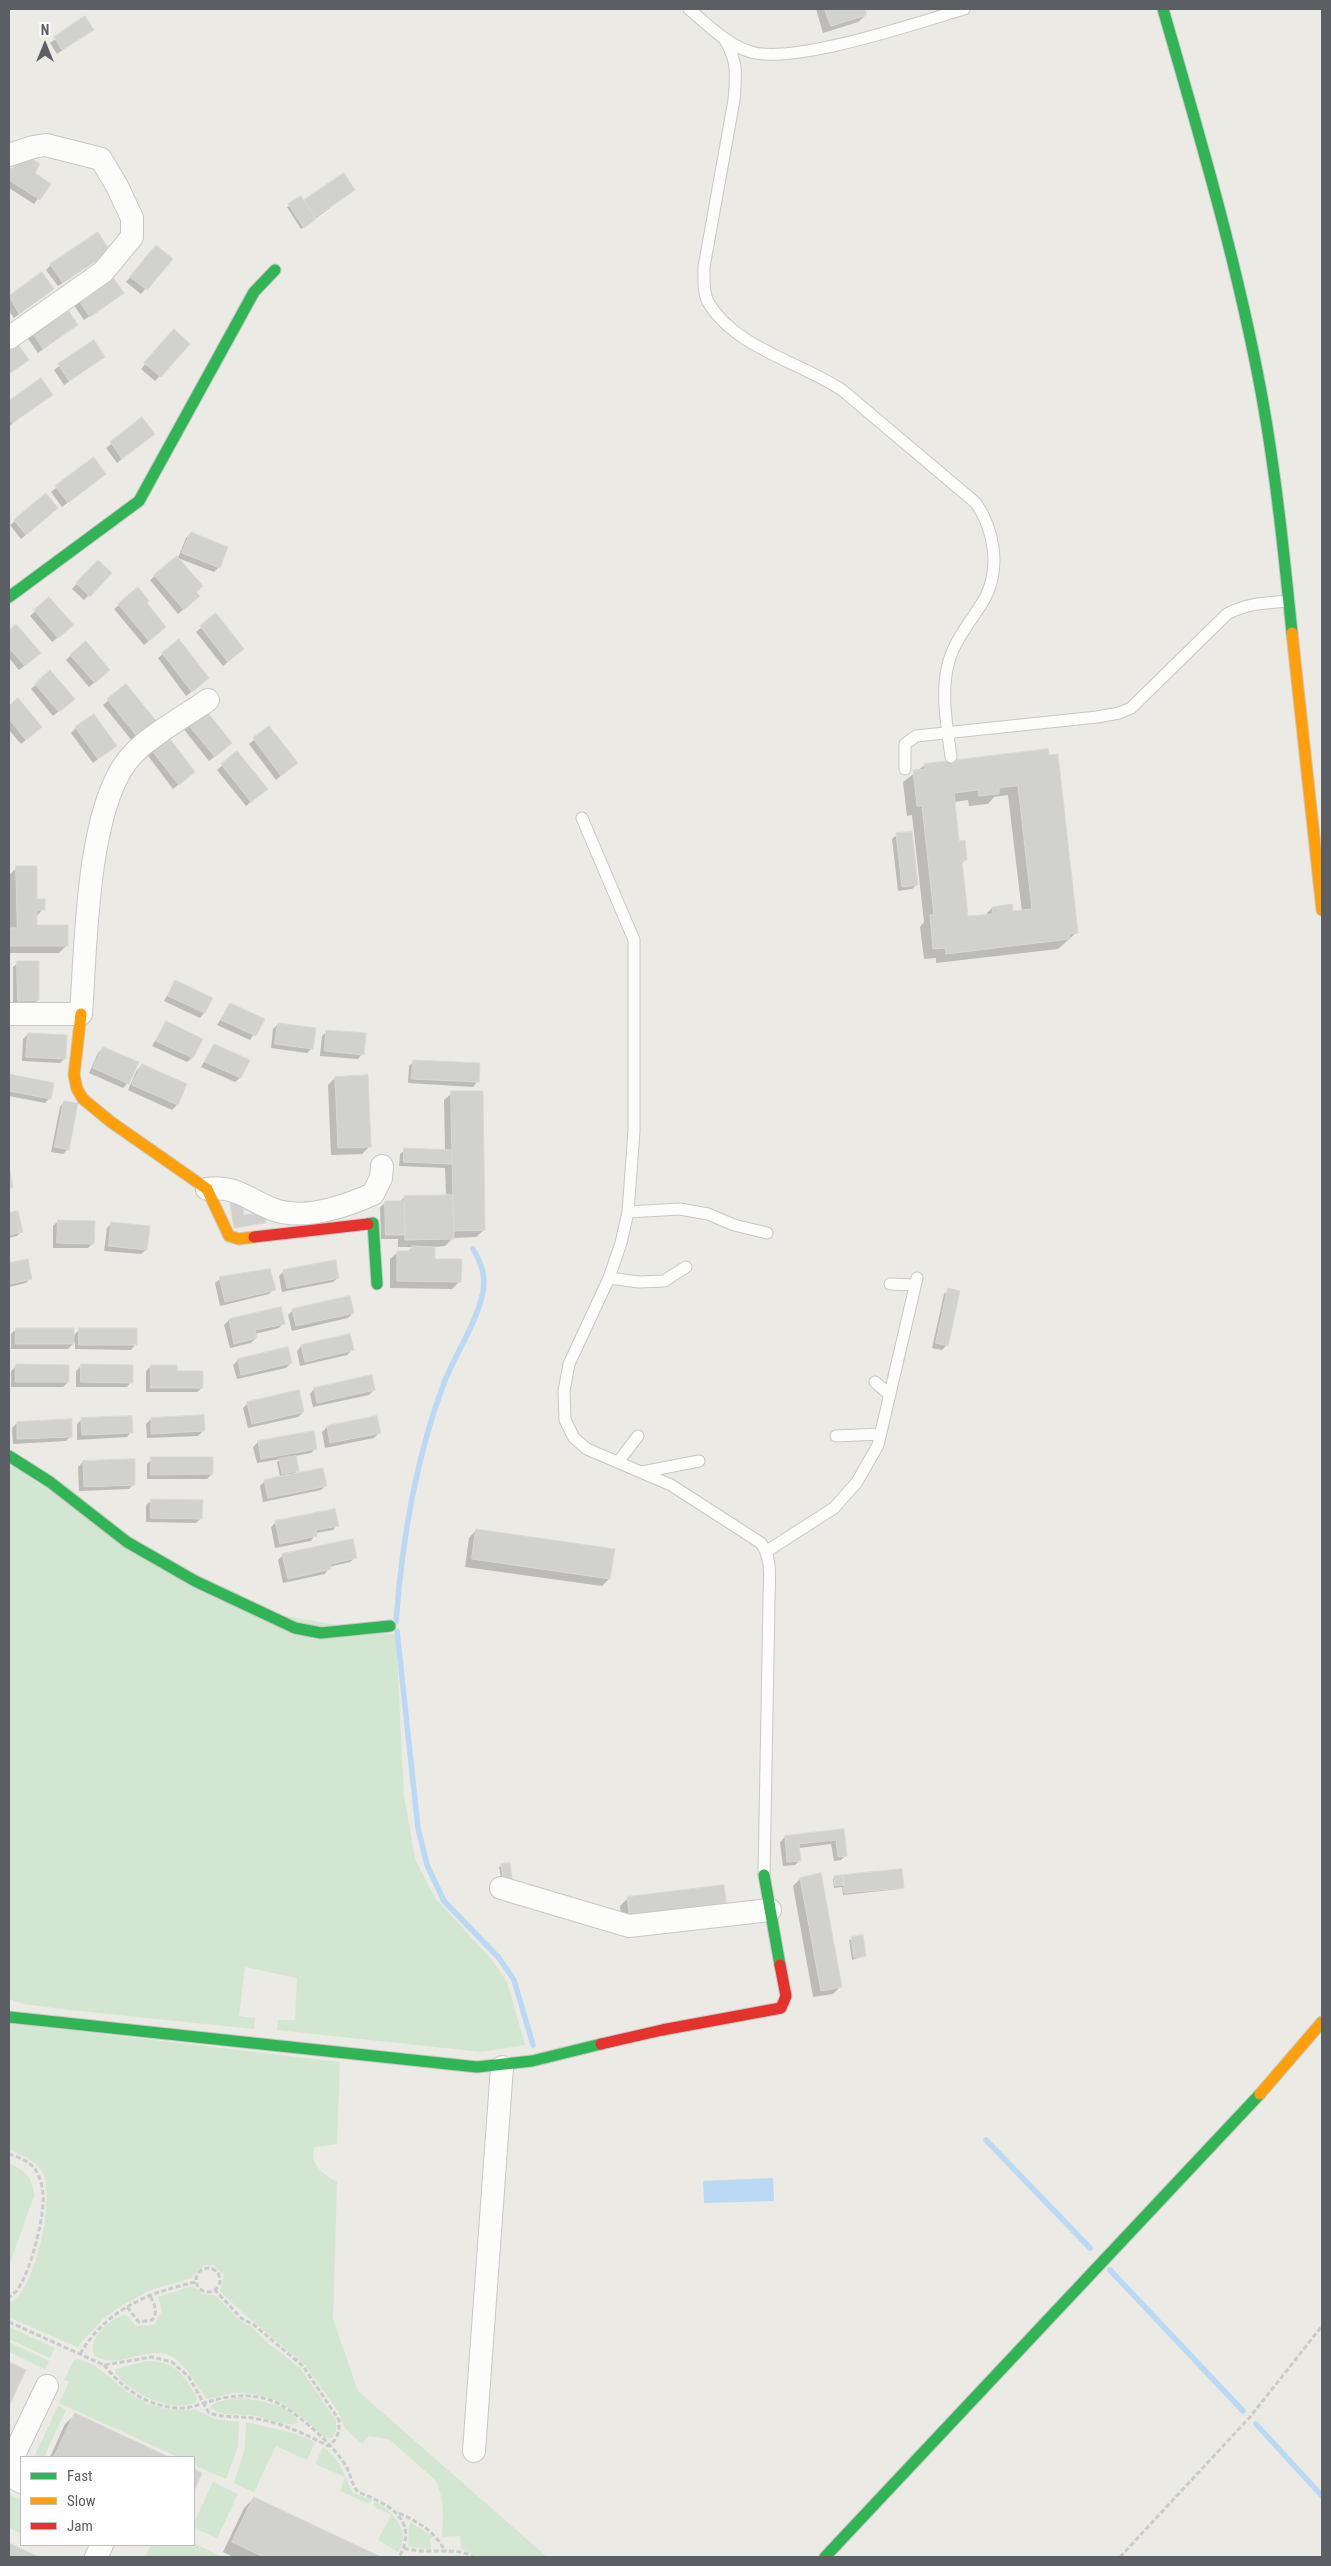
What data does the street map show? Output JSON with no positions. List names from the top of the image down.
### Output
{
  "legend": ["Fast", "Slow", "Jam"],
  "north": "top"
}
